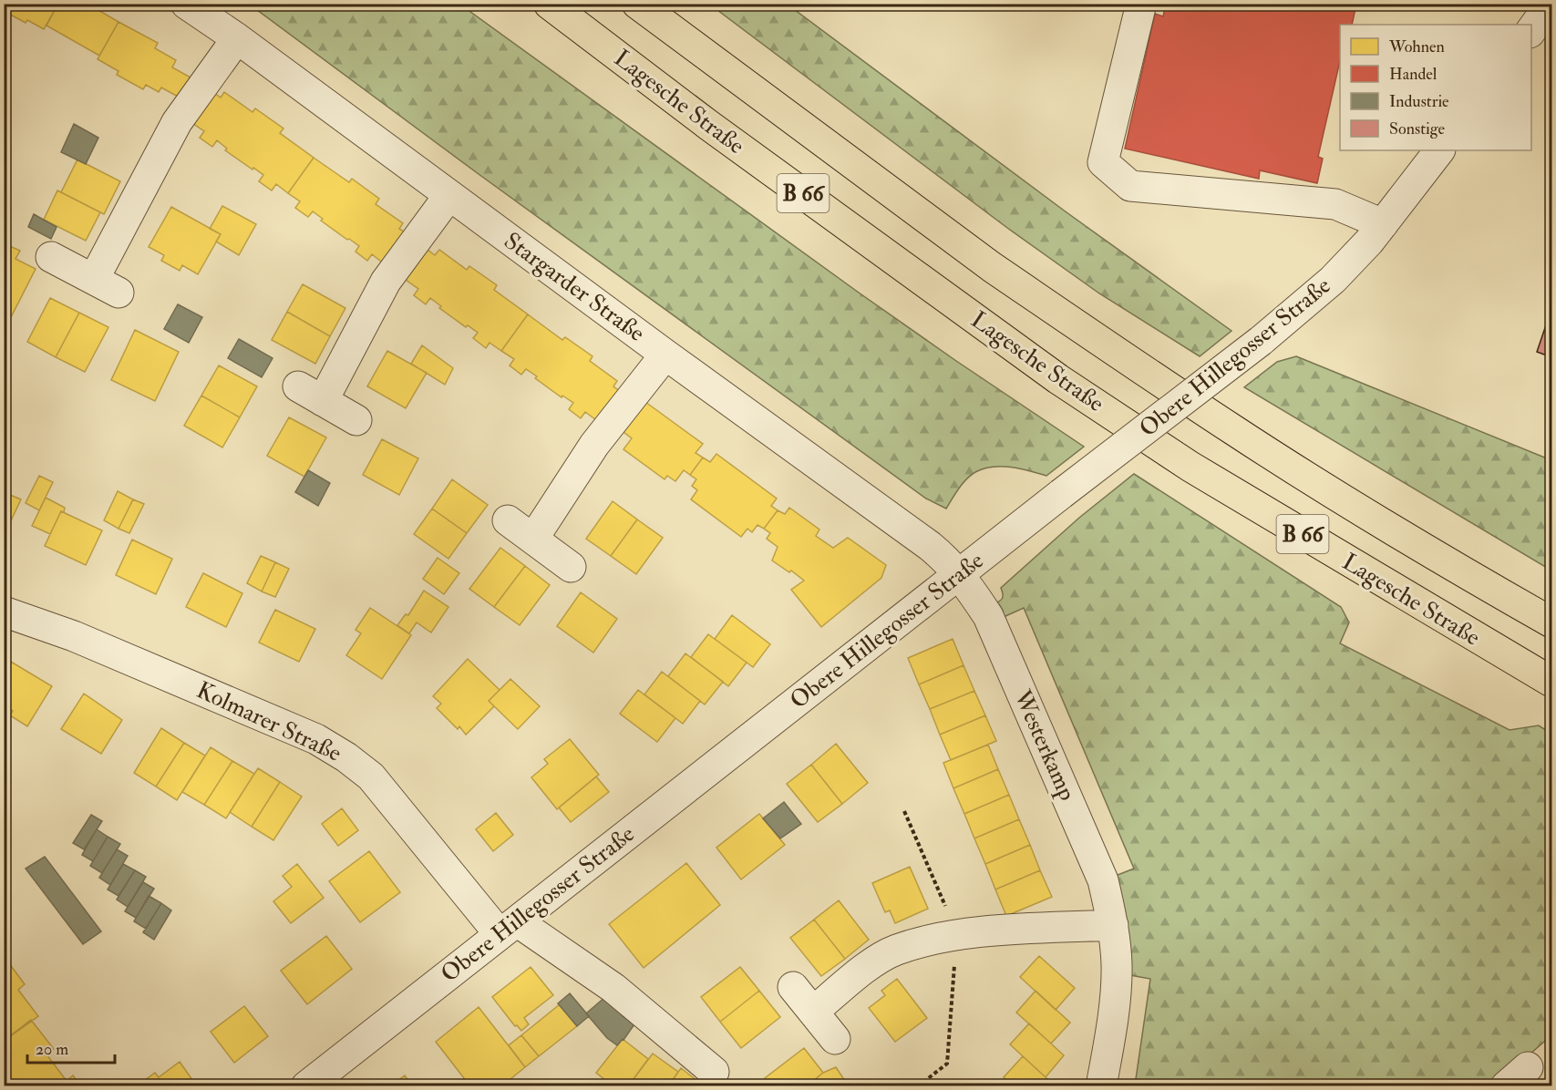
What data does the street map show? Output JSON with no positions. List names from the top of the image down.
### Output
{
  "streets": {
    "highway": ["Lagesche Straße", "B 66"],
    "street": [
      "Stargarder Straße",
      "Obere Hillegosser Straße",
      "Kolmarer Straße",
      "Westerkamp"
    ]
  },
  "crossings": [
    ["Stargarder Straße", "Obere Hillegosser Straße"],
    ["Stargarder Straße", "Westerkamp"],
    ["Obere Hillegosser Straße", "Kolmarer Straße"],
    ["Obere Hillegosser Straße", "Westerkamp"]
  ],
  "legend": [
    "Wohnen",
    "Handel",
    "Industrie",
    "Sonstige"
  ],
  "scale_bar": "20 m"
}
